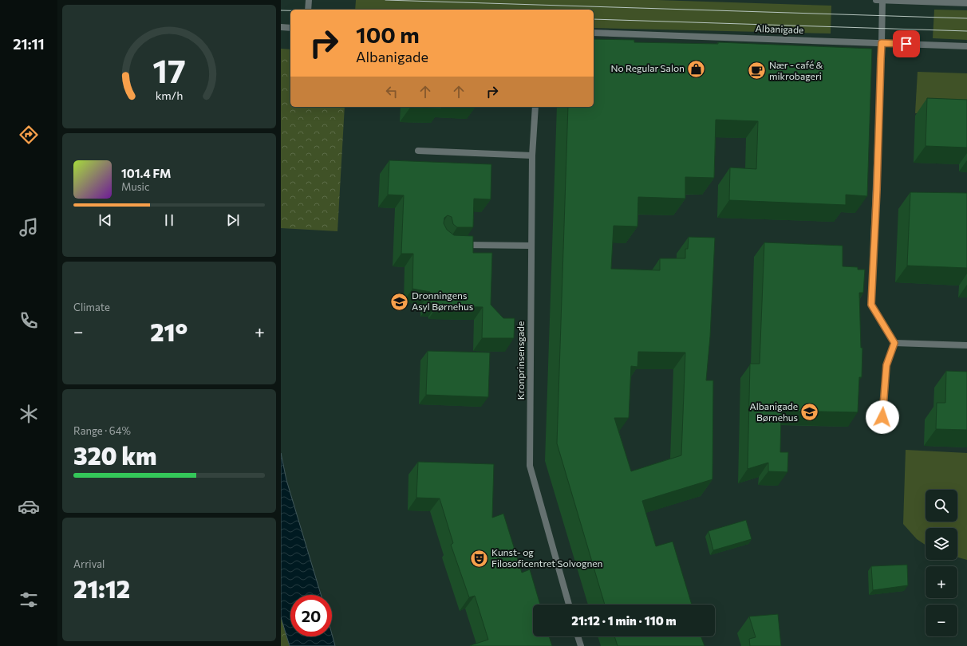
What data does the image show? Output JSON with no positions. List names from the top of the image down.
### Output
{
  "streets": {
    "street": ["Albanigade", "Kronprinsensgade"]
  },
  "places": {
    "shop": ["No Regular Salon"],
    "cafe": ["Nær - café & mikrobageri"],
    "school or university": ["Dronningens Asyl Børnehus", "Albanigade Børnehus"],
    "theatre": ["Kunst- og Filosoficentret Solvognen"]
  },
  "page": {
    "tabs": "21:11",
    "turn": ["100 m", "Albanigade"],
    "song": ["101.4 FM", "Music"],
    "tile": [
      "Climate",
      ["Range · 64%", "320 km"],
      ["Arrival", "21:12"]
    ],
    "heat": ["−", "21°", "+"],
    "map_buttons": ["+", "−"],
    "limit": "20",
    "trip": "21:12 · 1 min · 110 m",
    "gauge": ["17", "km/h"]
  }
}
